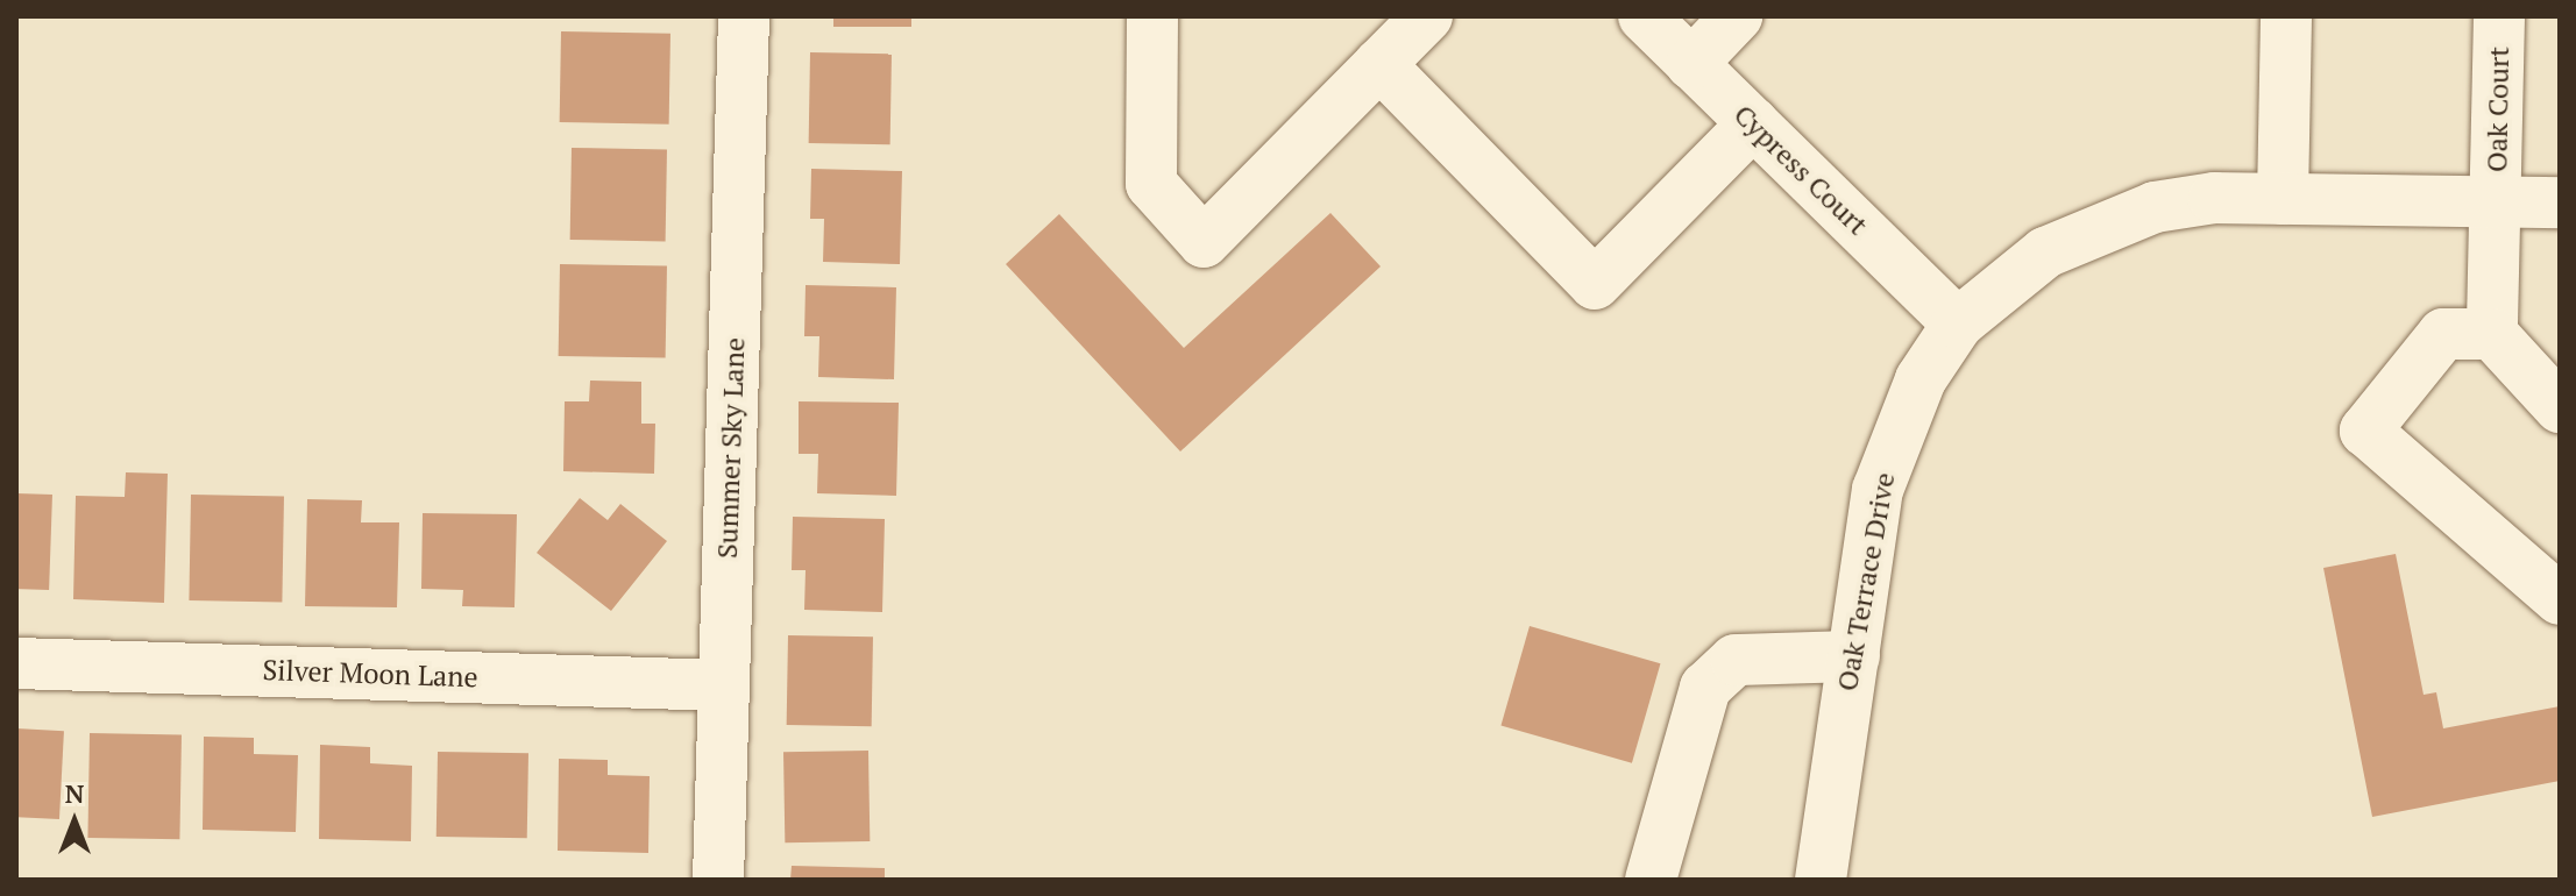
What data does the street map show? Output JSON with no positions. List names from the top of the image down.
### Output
{
  "streets": {
    "street": [
      "Oak Court",
      "Cypress Court",
      "Summer Sky Lane",
      "Oak Terrace Drive",
      "Silver Moon Lane"
    ]
  },
  "crossings": [
    ["Oak Court", "Oak Terrace Drive"],
    ["Cypress Court", "Oak Terrace Drive"],
    ["Summer Sky Lane", "Silver Moon Lane"]
  ],
  "north": "top"
}
